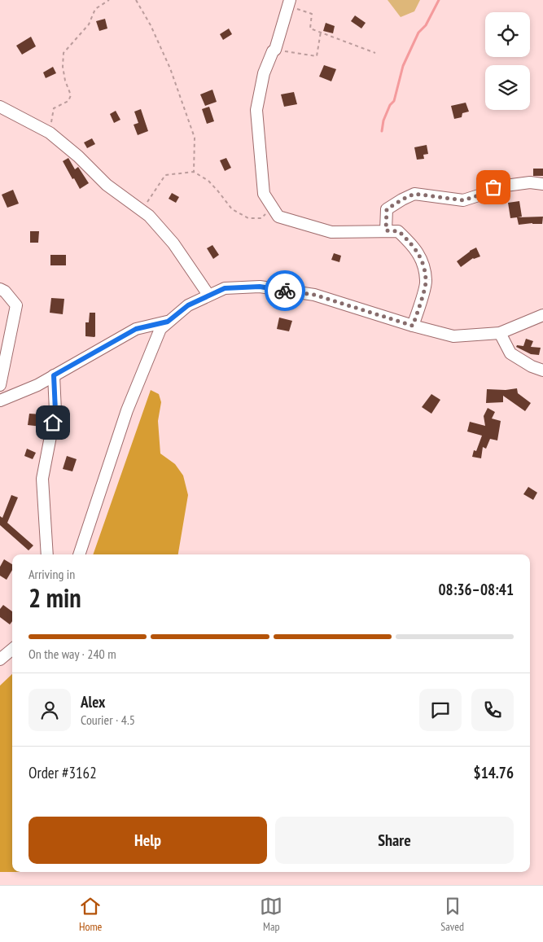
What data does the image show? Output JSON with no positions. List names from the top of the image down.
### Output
{
  "page": {
    "heading": ["2 min", "Arriving in", "08:36–08:41"],
    "panel": [
      "Alex",
      "Courier · 4.5",
      "Order #3162",
      "$14.76"
    ],
    "bar": "On the way · 240 m",
    "buttons": ["Help", "Share"],
    "tabs": ["Home", "Map", "Saved"]
  }
}
